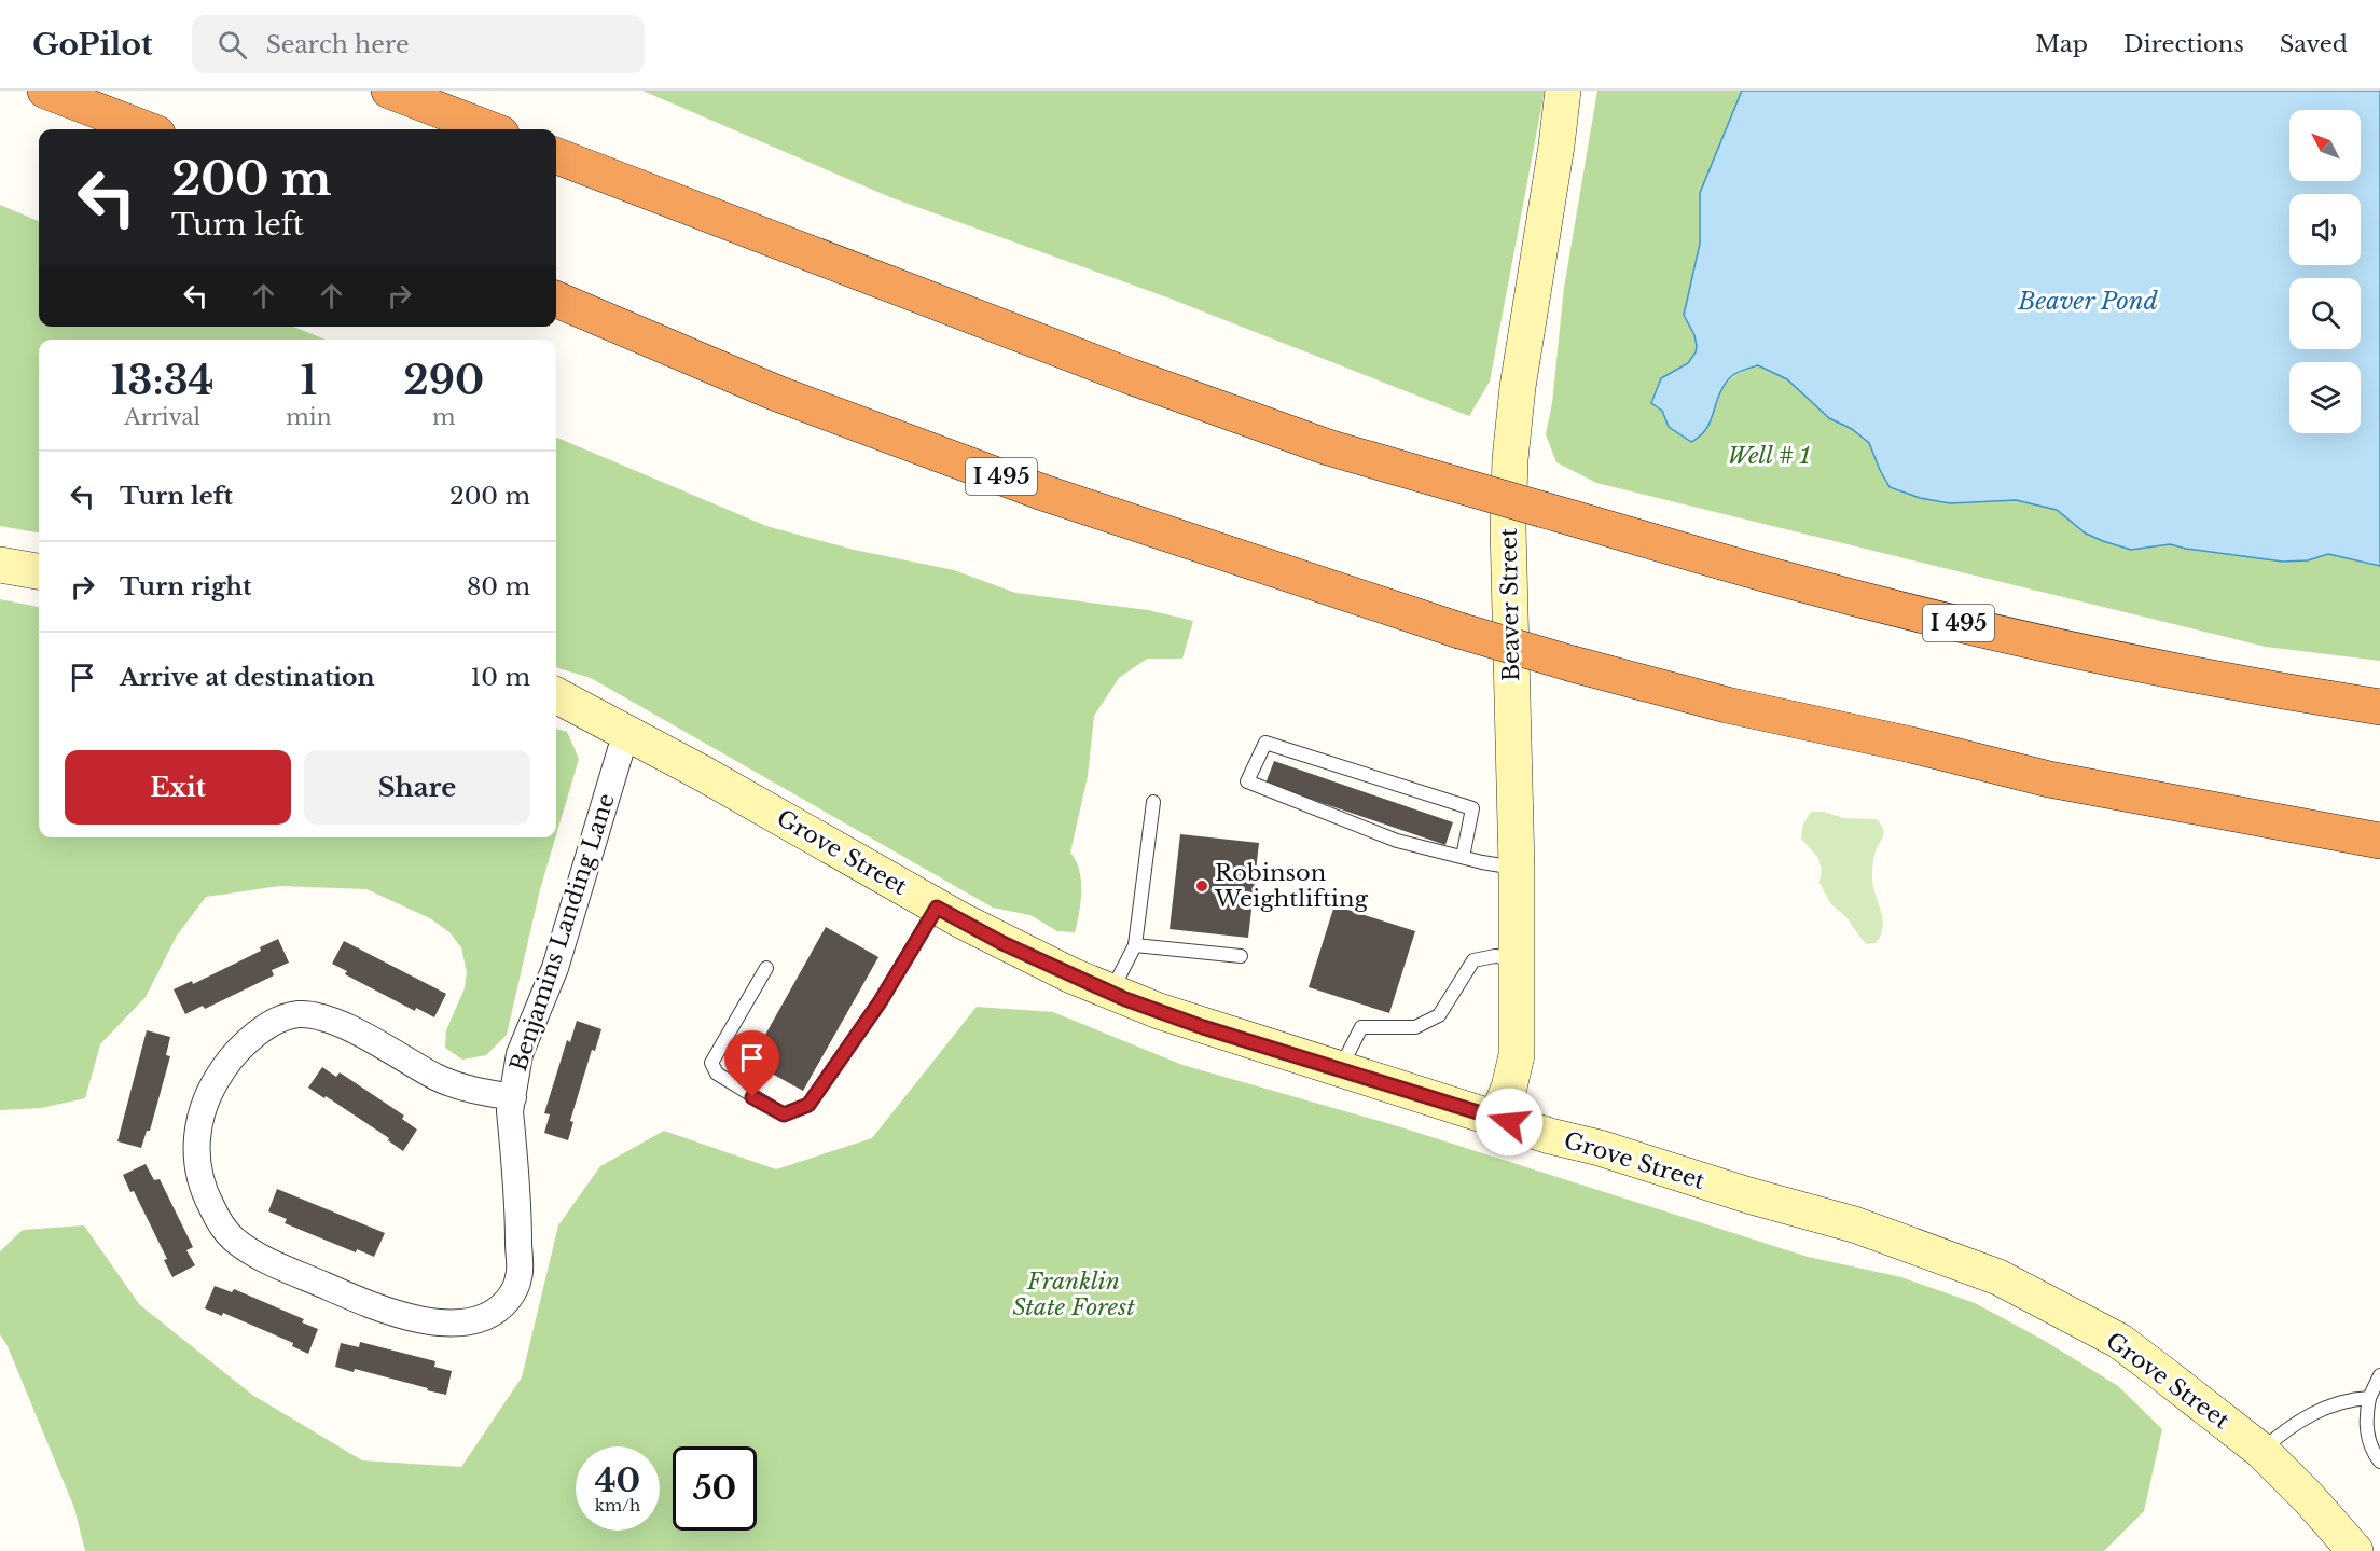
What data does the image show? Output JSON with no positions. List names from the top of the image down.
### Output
{
  "streets": {
    "highway": ["I 495"],
    "main road": ["Beaver Street", "Grove Street"],
    "street": ["Benjamins Landing Lane"]
  },
  "crossings": [
    ["Beaver Street", "Grove Street"],
    ["Grove Street", "Benjamins Landing Lane"]
  ],
  "water": ["Beaver Pond"],
  "parks": ["Well # 1", "Franklin State Forest"],
  "places": ["Robinson Weightlifting"],
  "north": "top left",
  "page": {
    "header": "GoPilot",
    "search": "Search here",
    "nav": ["Map", "Directions", "Saved"],
    "turn": ["200 m", "Turn left"],
    "eta": [
      "13:34",
      "Arrival",
      "1",
      "min",
      "290",
      "m"
    ],
    "list": [
      {
        "name": "Turn left",
        "value": "200 m"
      },
      {
        "name": "Turn right",
        "value": "80 m"
      },
      {
        "name": "Arrive at destination",
        "value": "10 m"
      }
    ],
    "buttons": ["Exit", "Share"],
    "speed": "40 km/h",
    "limit": "50"
  }
}
